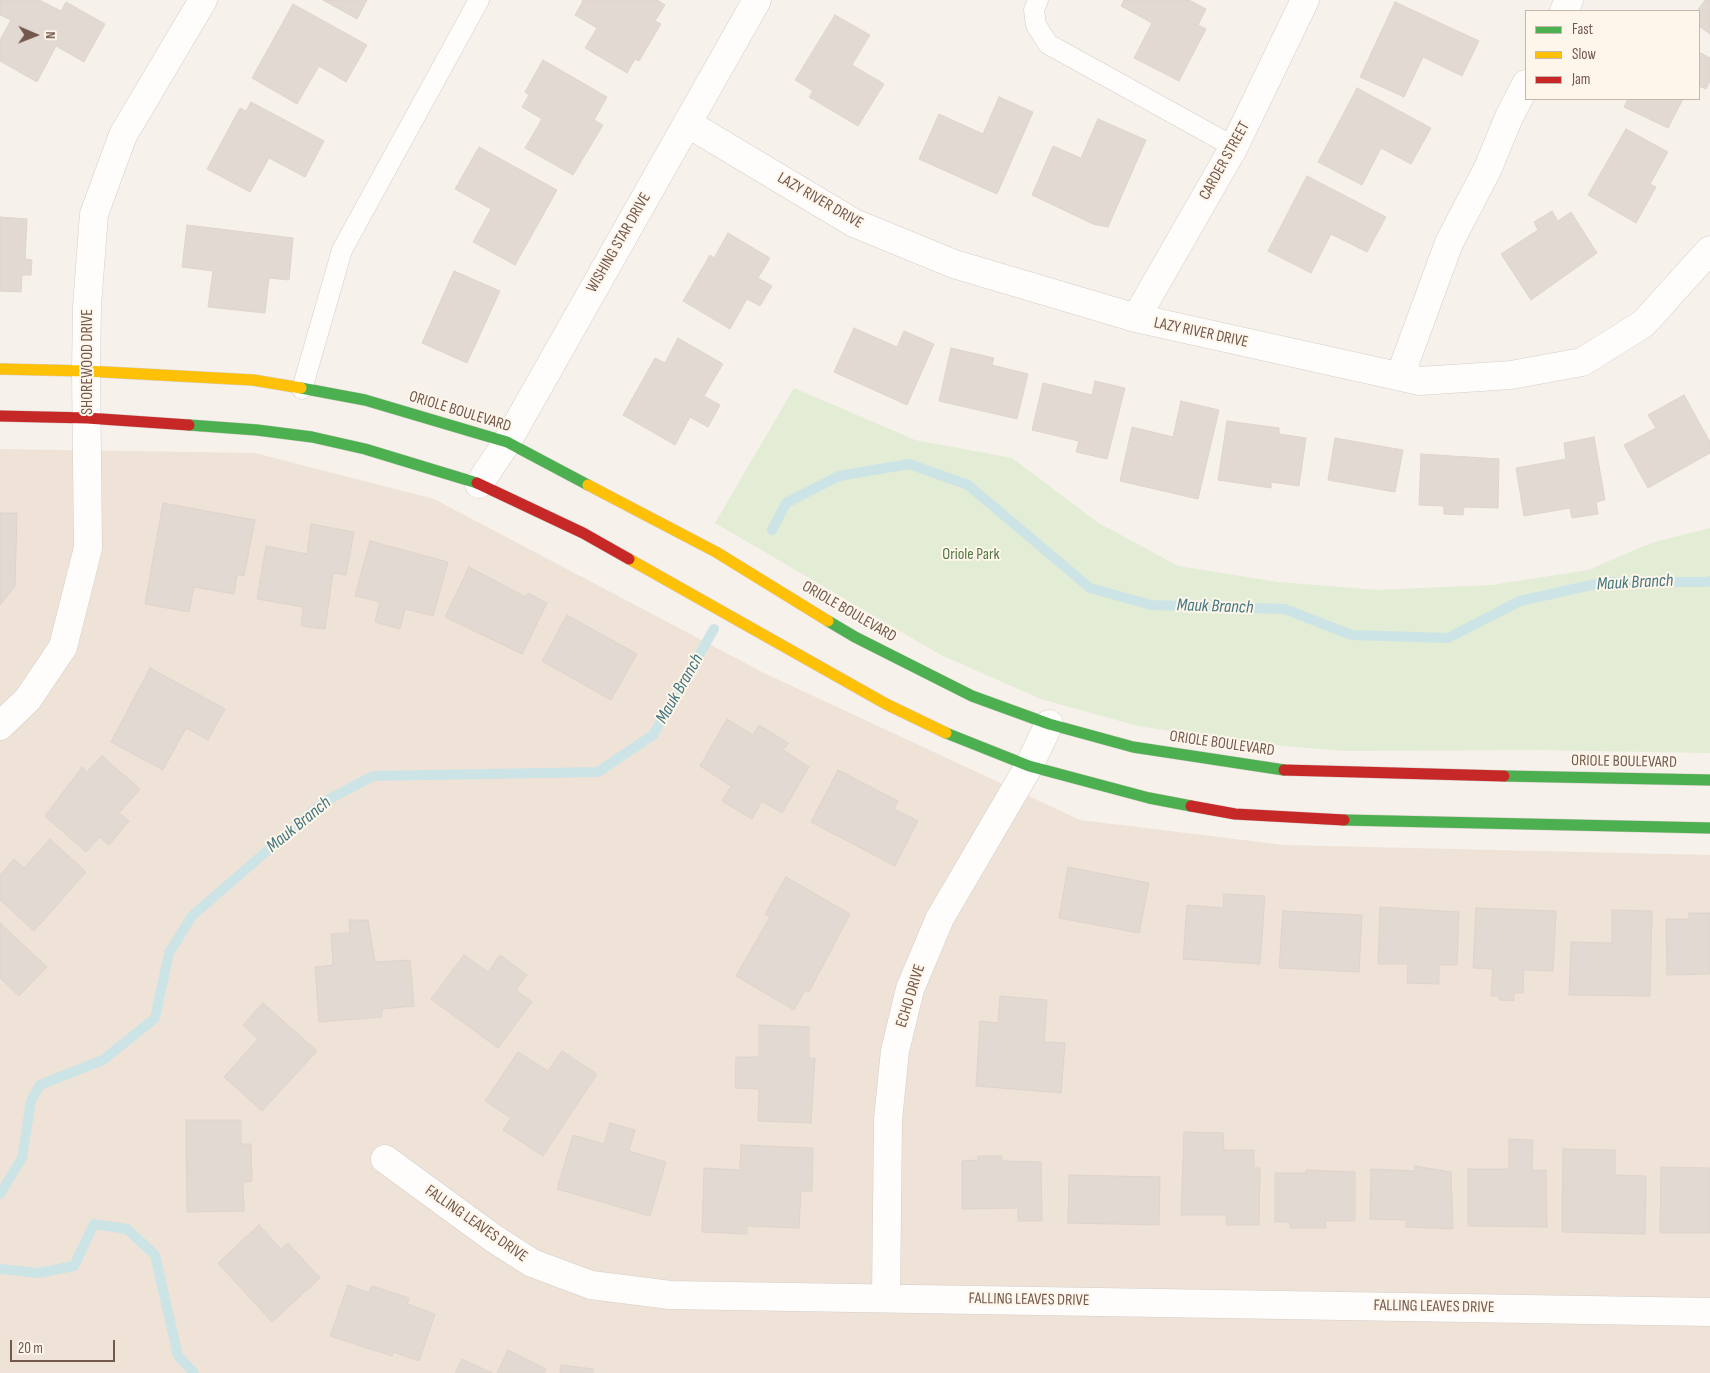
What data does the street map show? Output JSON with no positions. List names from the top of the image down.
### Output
{
  "streets": {
    "street": [
      "CARDER STREET",
      "LAZY RIVER DRIVE",
      "WISHING STAR DRIVE",
      "SHOREWOOD DRIVE",
      "ORIOLE BOULEVARD",
      "ECHO DRIVE",
      "FALLING LEAVES DRIVE"
    ]
  },
  "crossings": [
    ["CARDER STREET", "LAZY RIVER DRIVE"],
    ["LAZY RIVER DRIVE", "WISHING STAR DRIVE"],
    ["WISHING STAR DRIVE", "ORIOLE BOULEVARD"],
    ["SHOREWOOD DRIVE", "ORIOLE BOULEVARD"],
    ["ORIOLE BOULEVARD", "ECHO DRIVE"],
    ["ECHO DRIVE", "FALLING LEAVES DRIVE"]
  ],
  "water": ["Mauk Branch"],
  "parks": ["Oriole Park"],
  "legend": ["Fast", "Slow", "Jam"],
  "scale_bar": "20 m",
  "north": "right"
}
